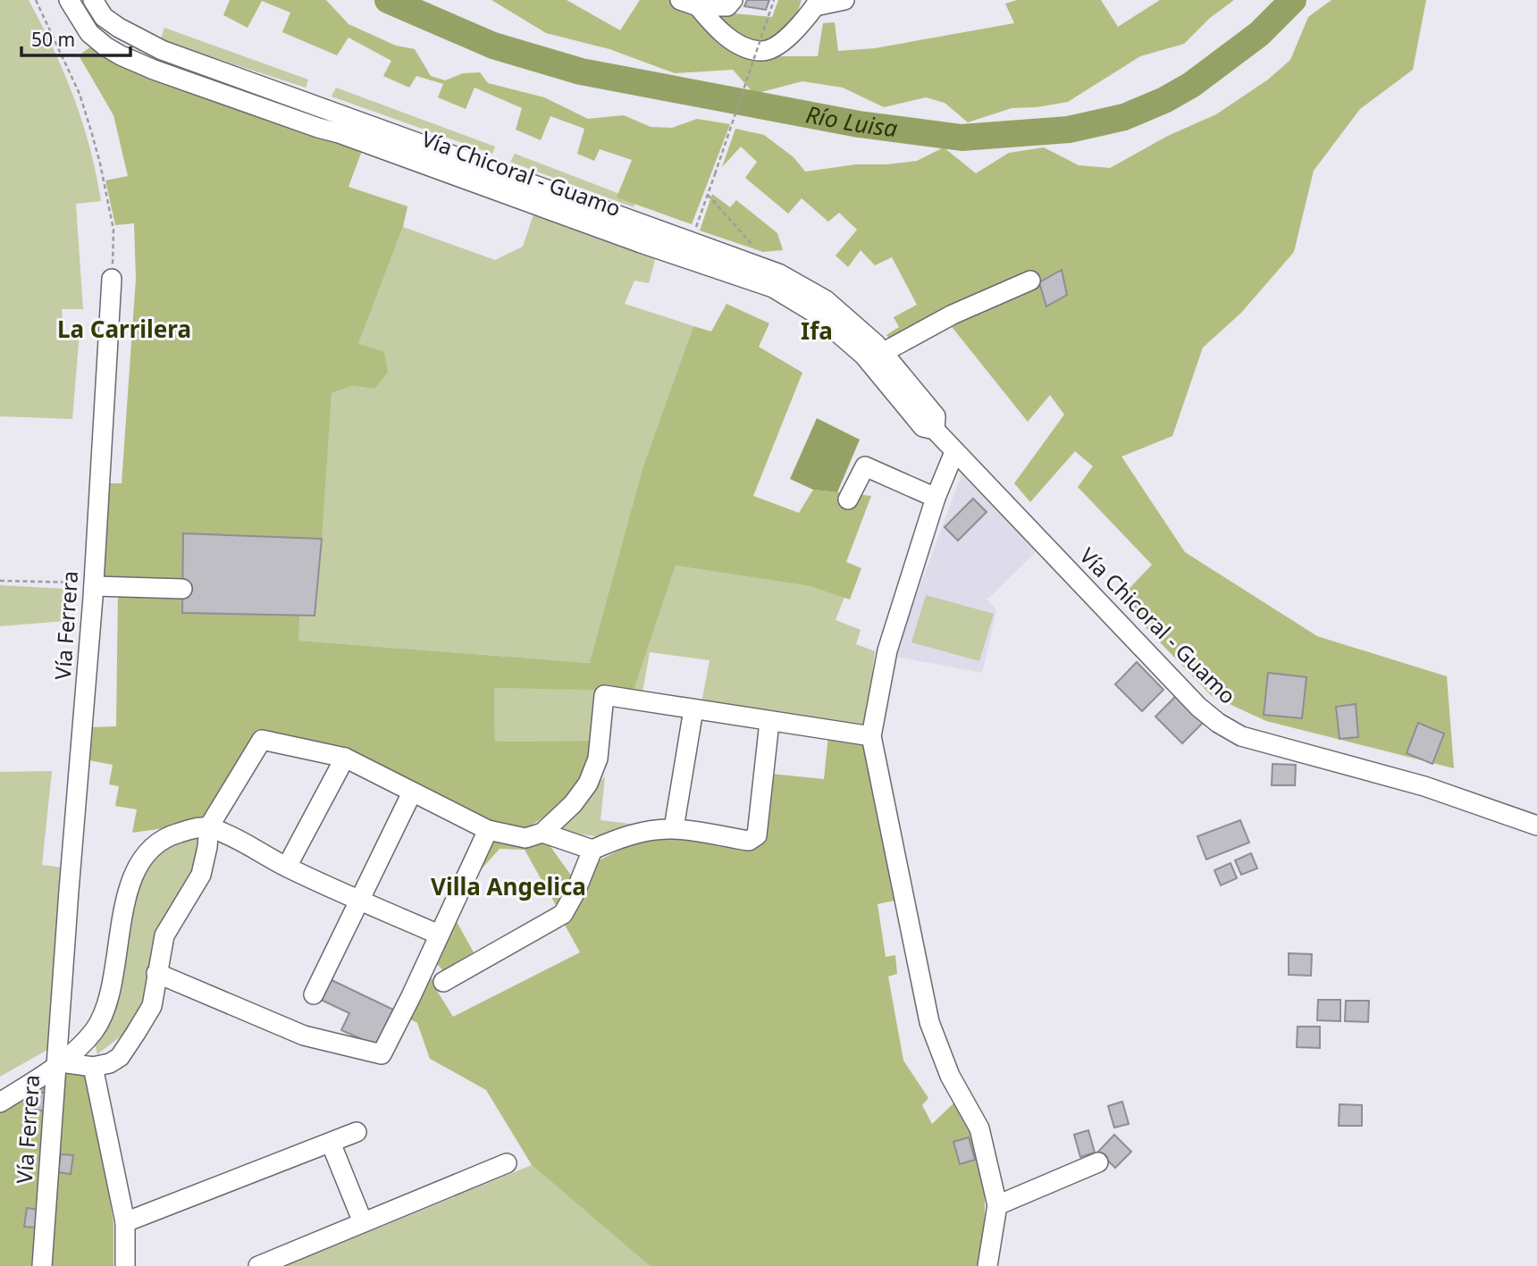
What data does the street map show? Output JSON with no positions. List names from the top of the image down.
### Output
{
  "streets": {
    "street": ["Vía Chicoral - Guamo", "Vía Ferrera"]
  },
  "districts": ["La Carrilera", "Ifa", "Villa Angelica"],
  "water": ["Río Luisa"],
  "scale_bar": "50 m"
}
